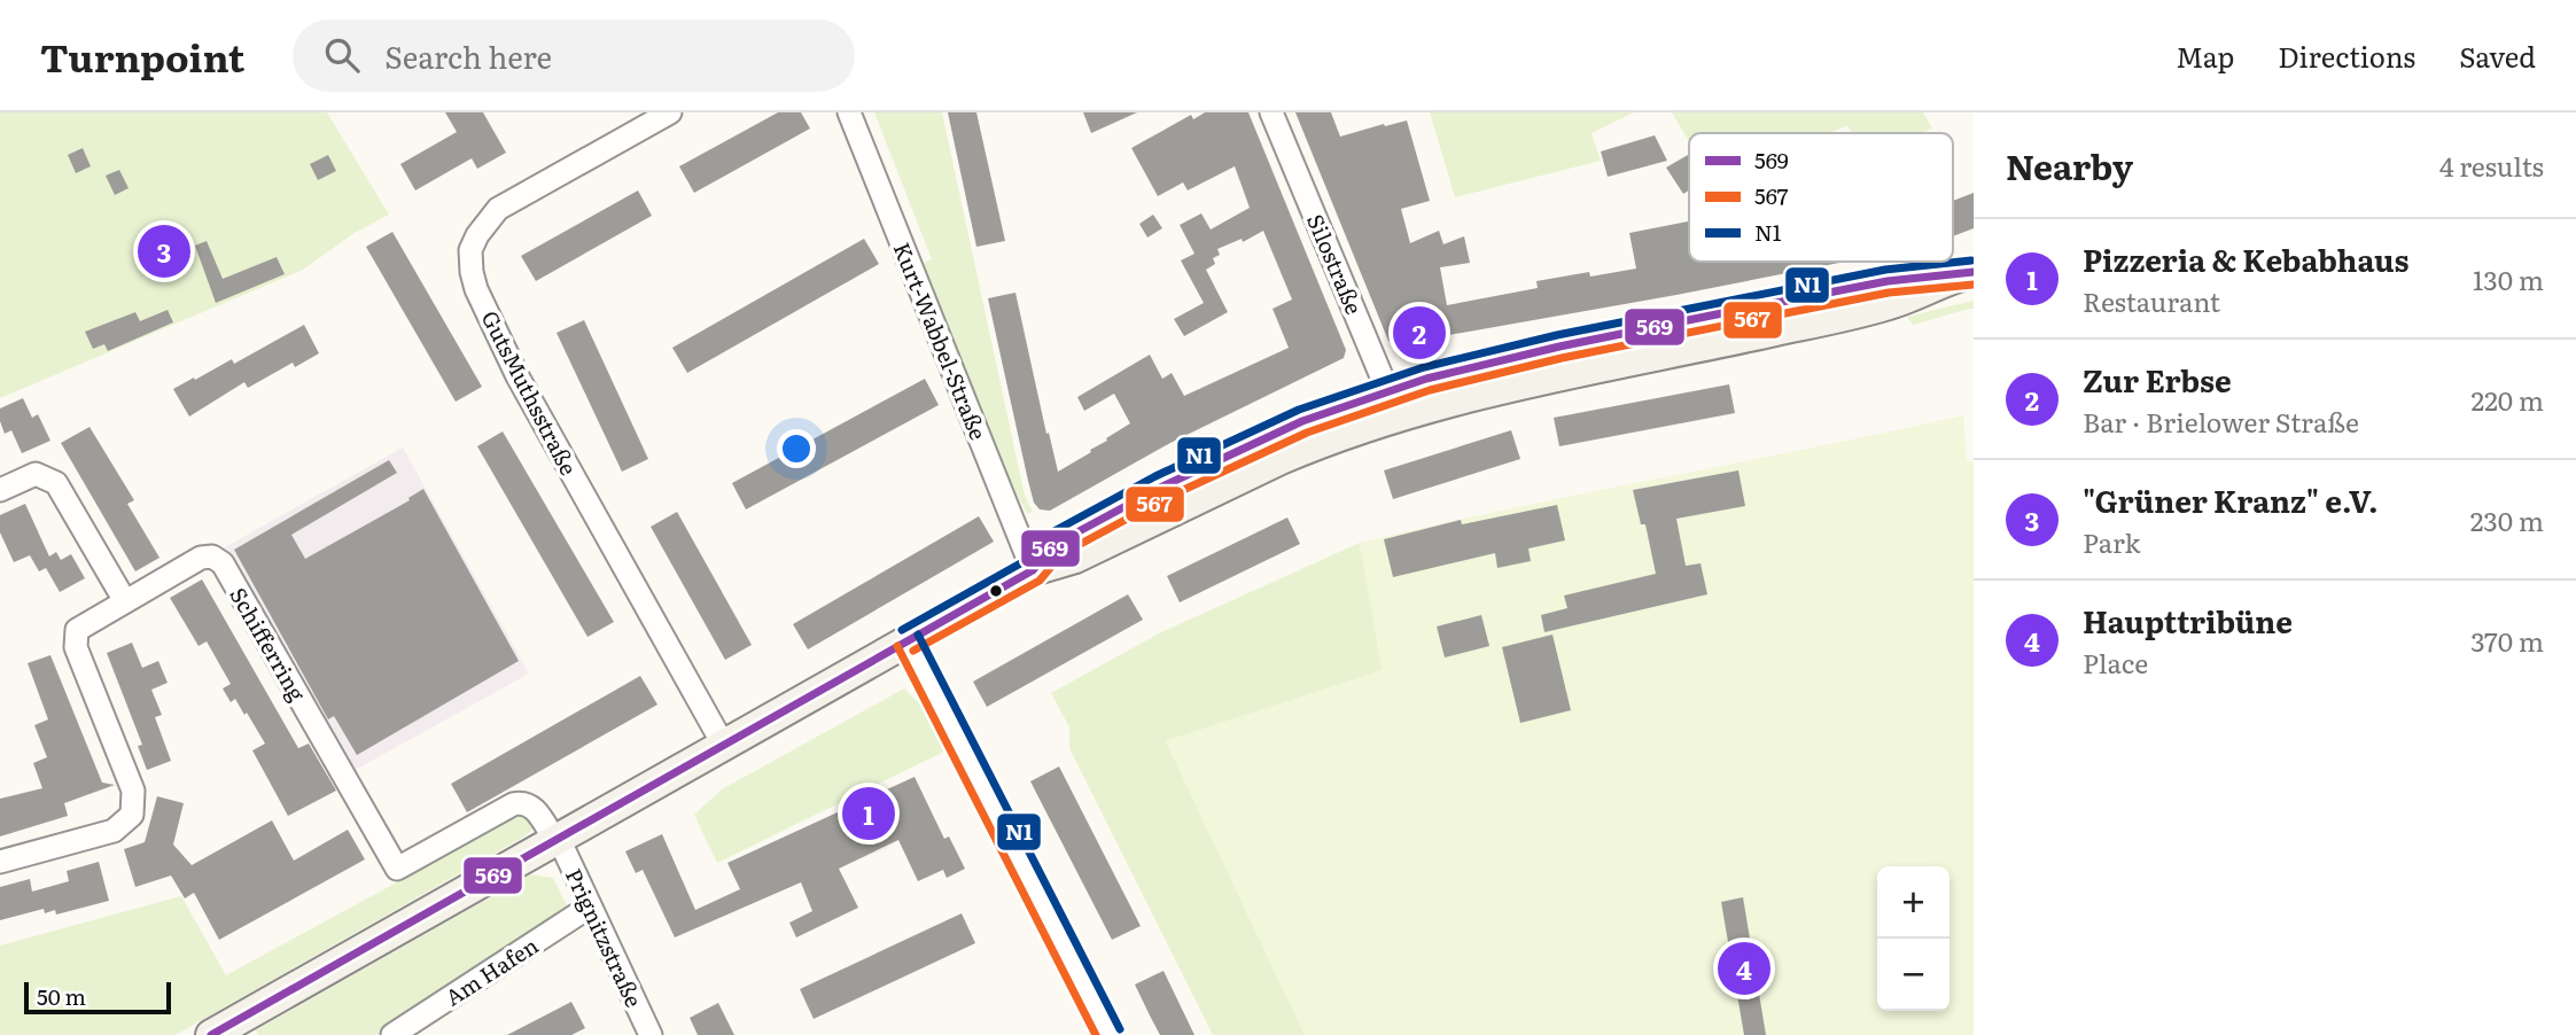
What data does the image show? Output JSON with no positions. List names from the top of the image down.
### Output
{
  "streets": {
    "street": [
      "Silostraße",
      "Kurt-Wabbel-Straße",
      "GutsMuthsstraße",
      "Schifferring",
      "Prignitzstraße",
      "Am Hafen"
    ]
  },
  "crossings": [
    ["Schifferring", "Prignitzstraße"],
    ["Prignitzstraße", "Am Hafen"]
  ],
  "lines": ["transit line N1", "transit line 569", "transit line 567"],
  "legend": ["569", "567", "N1"],
  "scale_bar": "50 m",
  "page": {
    "header": "Turnpoint",
    "search": "Search here",
    "nav": ["Map", "Directions", "Saved"],
    "heading": ["Nearby", "4 results"],
    "list": [
      {
        "mark": "1",
        "name": "Pizzeria & Kebabhaus",
        "note": "Restaurant",
        "value": "130 m"
      },
      {
        "mark": "2",
        "name": "Zur Erbse",
        "note": "Bar · Brielower Straße",
        "value": "220 m"
      },
      {
        "mark": "3",
        "name": "\"Grüner Kranz\" e.V.",
        "note": "Park",
        "value": "230 m"
      },
      {
        "mark": "4",
        "name": "Haupttribüne",
        "note": "Place",
        "value": "370 m"
      }
    ],
    "pins": [
      "3",
      "2",
      "1",
      "4"
    ],
    "map_buttons": ["+", "−"],
    "scale": "50 m"
  }
}
